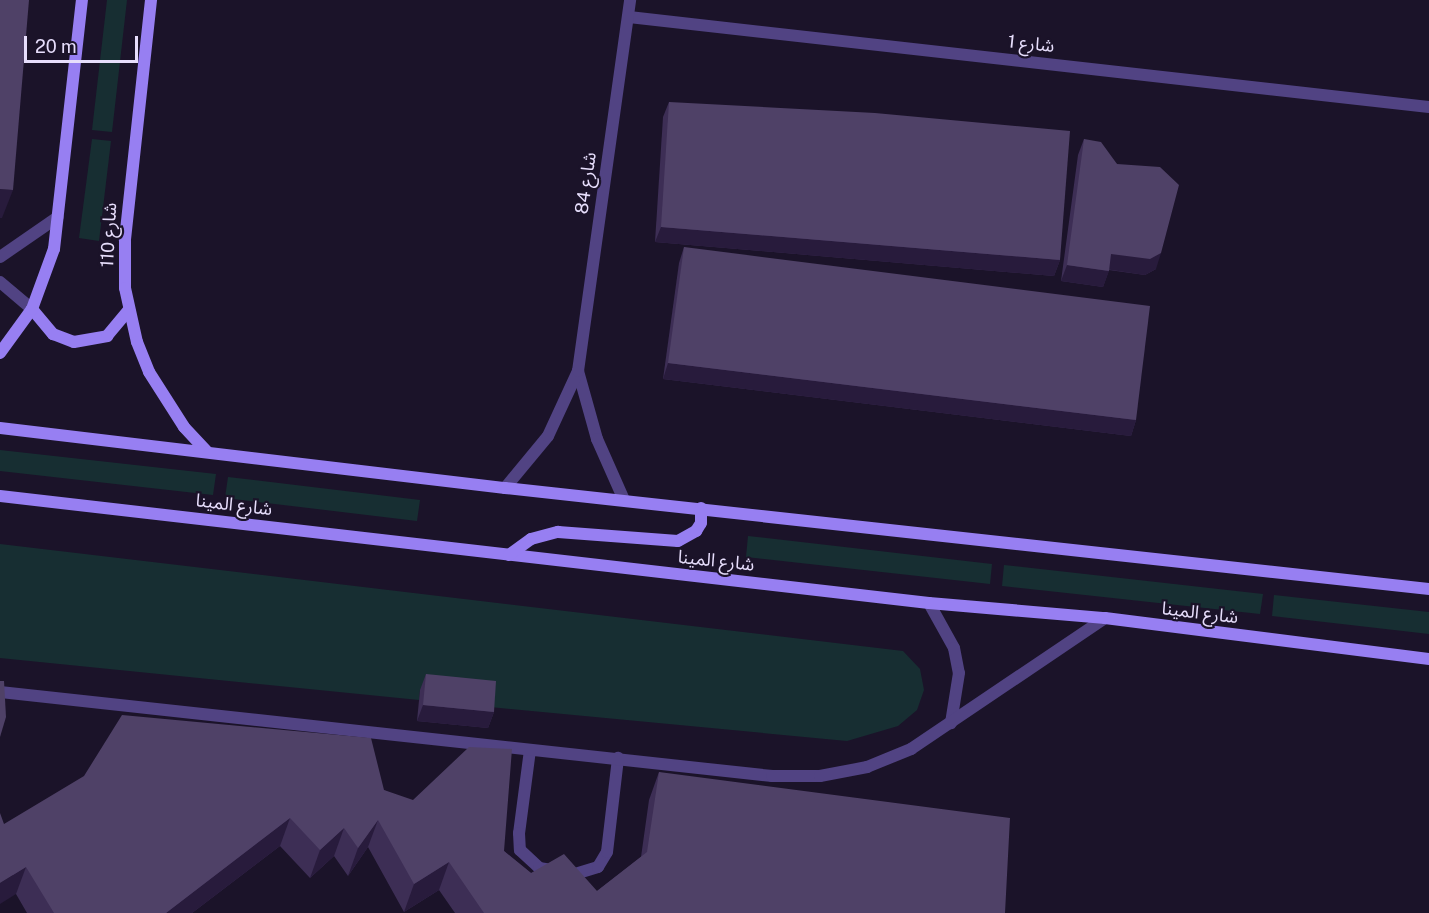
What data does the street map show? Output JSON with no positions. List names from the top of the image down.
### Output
{
  "streets": {
    "main road": ["شارع 110", "شارع المينا"],
    "street": ["شارع 1", "شارع 84"]
  },
  "crossings": [
    ["شارع 1", "شارع 84"]
  ],
  "scale_bar": "20 m"
}
